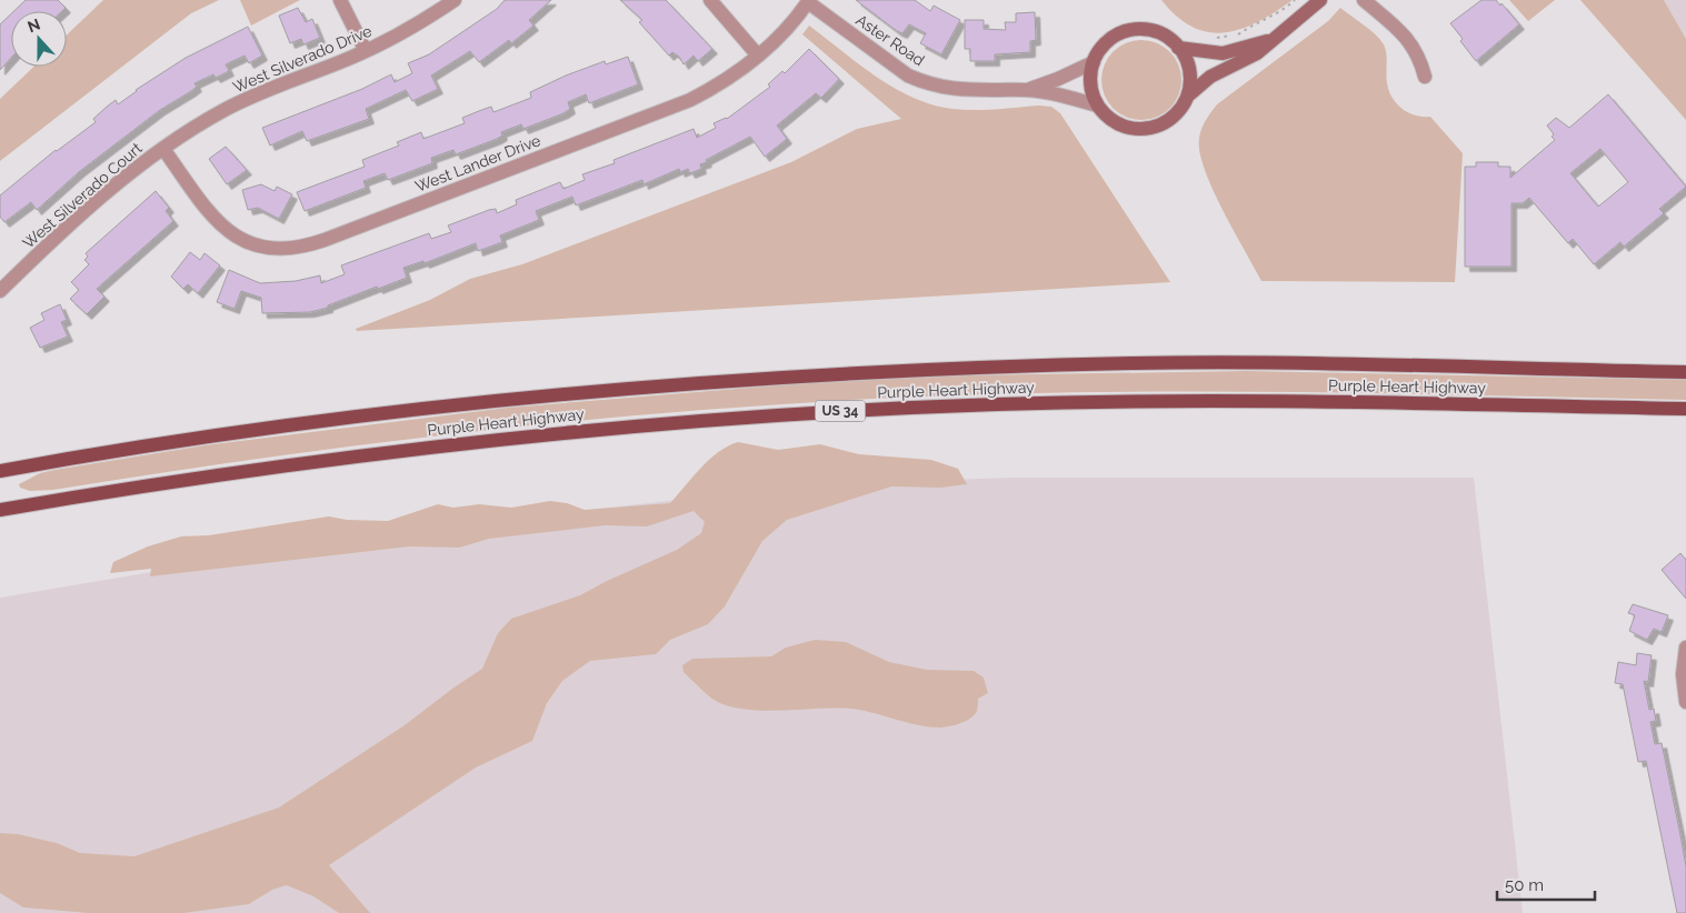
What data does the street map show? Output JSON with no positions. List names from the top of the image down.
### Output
{
  "streets": {
    "main road": ["Purple Heart Highway", "US 34"],
    "street": [
      "Aster Road",
      "West Silverado Drive",
      "West Lander Drive",
      "West Silverado Court"
    ]
  },
  "crossings": [
    ["Aster Road", "West Lander Drive"],
    ["West Silverado Drive", "West Lander Drive"],
    ["West Silverado Drive", "West Silverado Court"],
    ["West Lander Drive", "West Silverado Court"]
  ],
  "scale_bar": "50 m",
  "north": "top"
}
